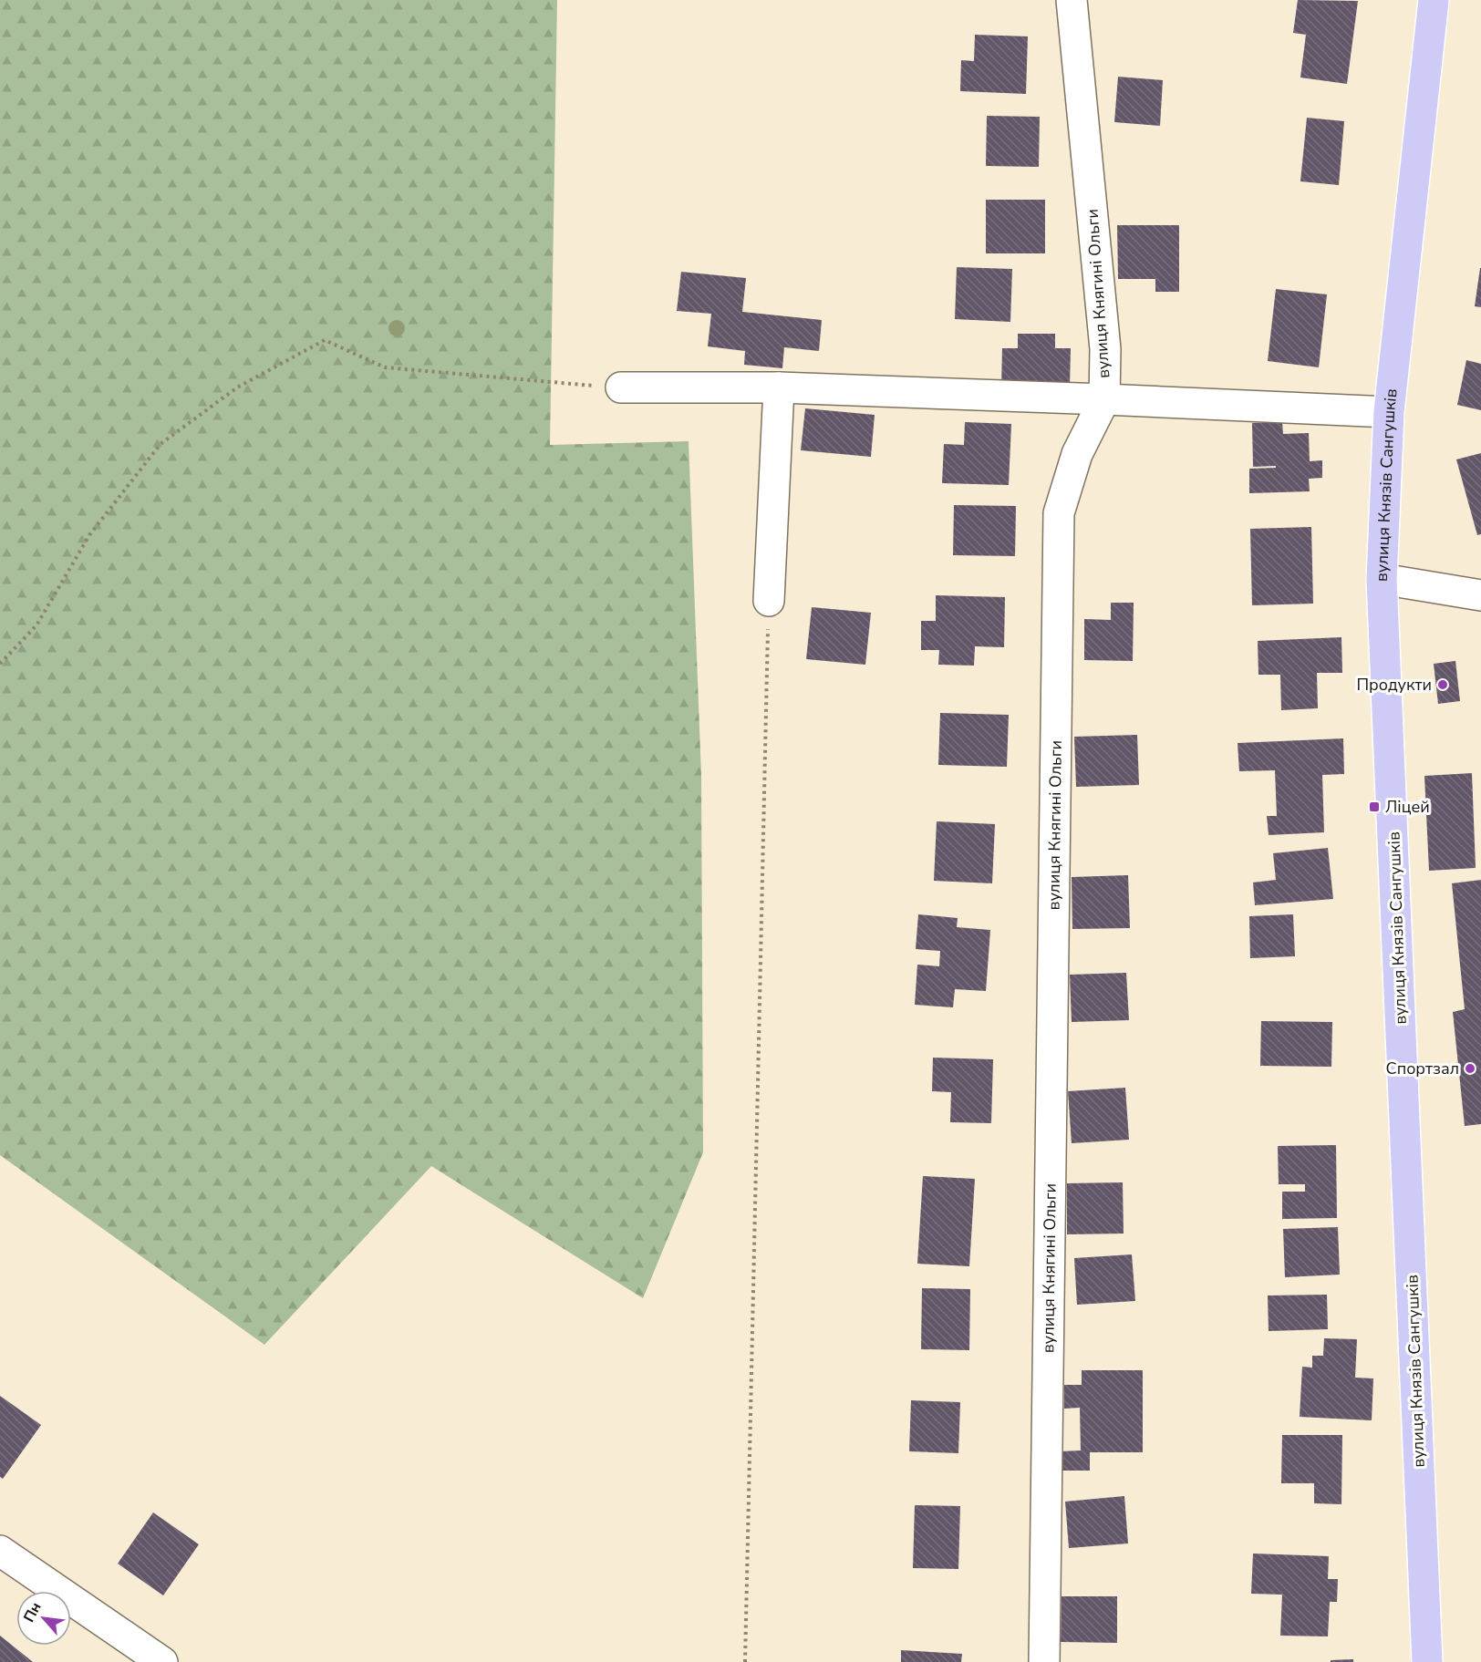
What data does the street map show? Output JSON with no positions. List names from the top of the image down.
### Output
{
  "streets": {
    "main road": ["вулиця Князів Сангушків"],
    "street": ["вулиця Княгині Ольги"]
  },
  "places": {
    "other": ["Продукти", "Спортзал"],
    "transit": ["Ліцей"]
  },
  "north": "top left"
}
